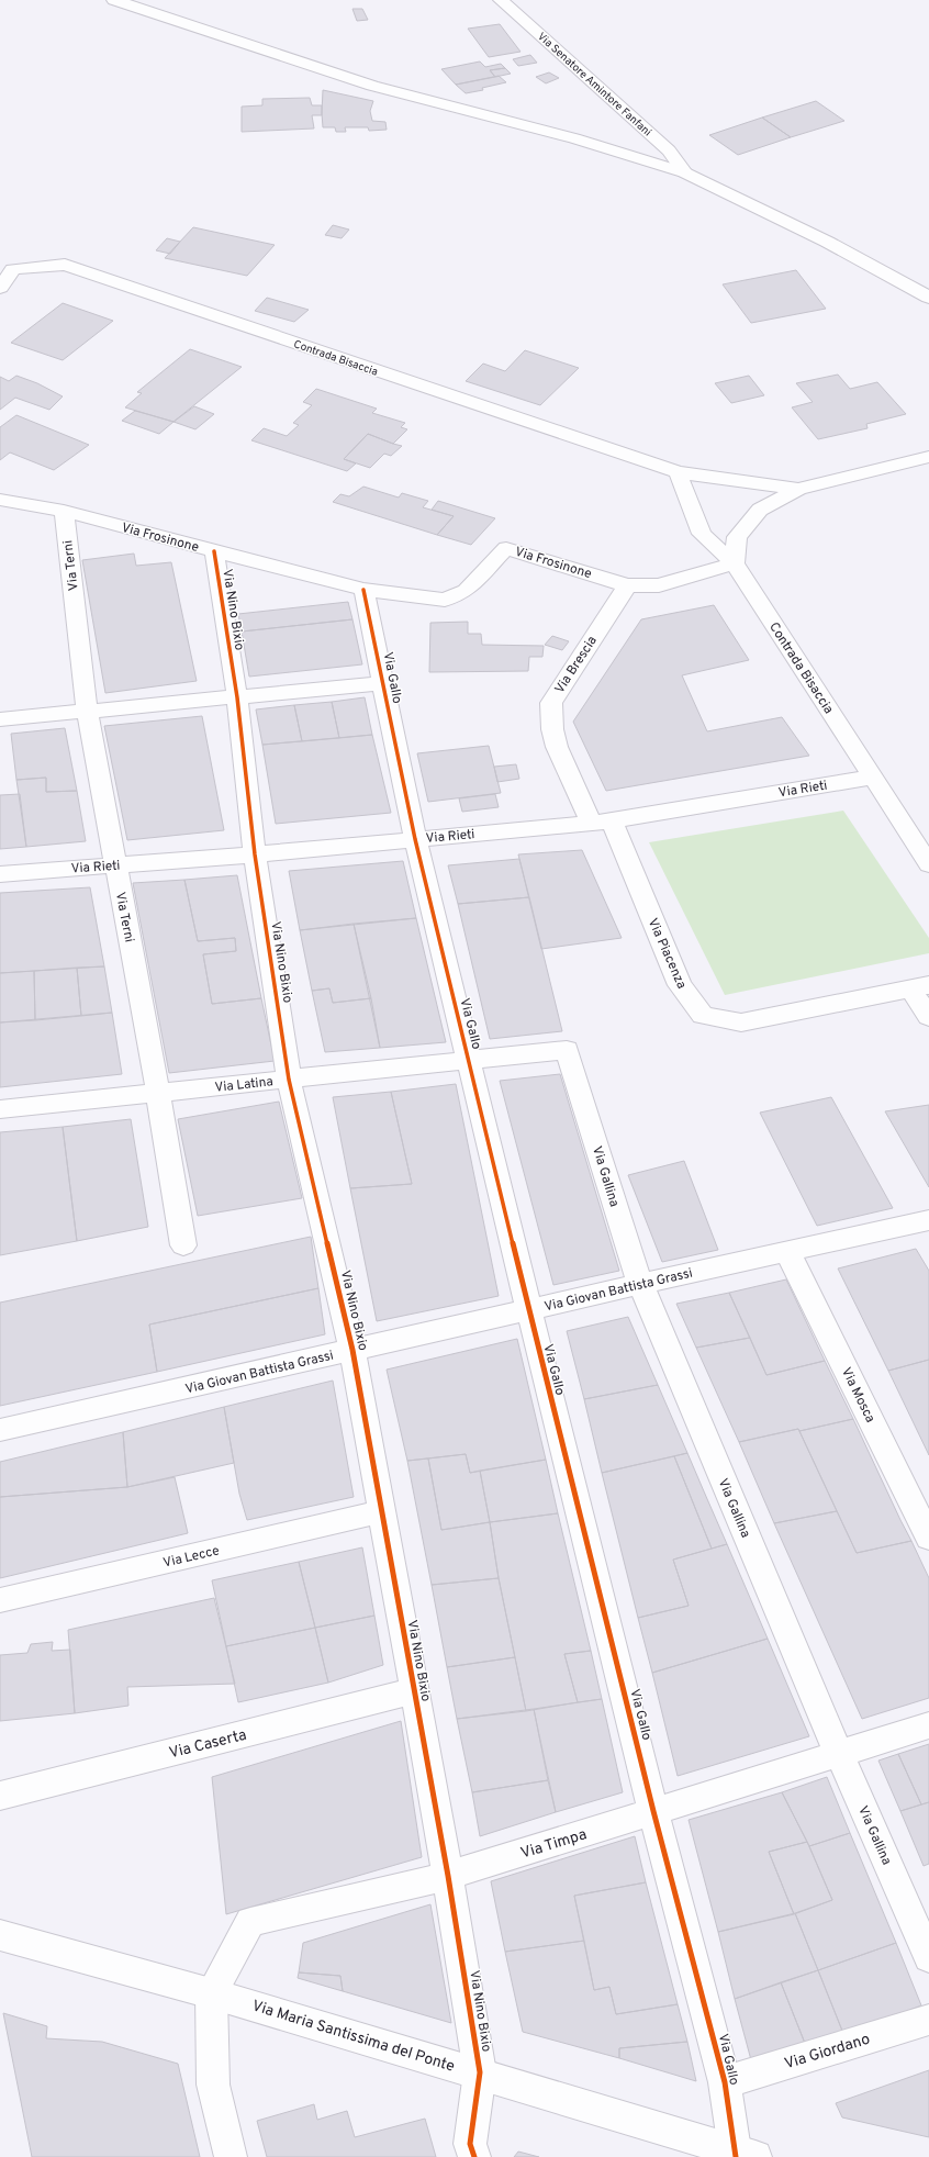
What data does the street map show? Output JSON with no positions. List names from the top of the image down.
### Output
{
  "streets": {
    "street": [
      "Via Senatore Amintore Fanfani",
      "Contrada Bisaccia",
      "Via Frosinone",
      "Via Terni",
      "Via Nino Bixio",
      "Via Brescia",
      "Via Gallo",
      "Via Rieti",
      "Via Piacenza",
      "Via Latina",
      "Via Gallina",
      "Via Giovan Battista Grassi",
      "Via Mosca",
      "Via Lecce",
      "Via Caserta",
      "Via Timpa",
      "Via Maria Santissima del Ponte",
      "Via Giordano"
    ]
  },
  "crossings": [
    ["Contrada Bisaccia", "Via Frosinone"],
    ["Contrada Bisaccia", "Via Rieti"],
    ["Via Frosinone", "Via Terni"],
    ["Via Frosinone", "Via Nino Bixio"],
    ["Via Frosinone", "Via Brescia"],
    ["Via Frosinone", "Via Gallo"],
    ["Via Terni", "Via Rieti"],
    ["Via Terni", "Via Latina"],
    ["Via Nino Bixio", "Via Rieti"],
    ["Via Nino Bixio", "Via Latina"],
    ["Via Nino Bixio", "Via Giovan Battista Grassi"],
    ["Via Nino Bixio", "Via Lecce"],
    ["Via Nino Bixio", "Via Caserta"],
    ["Via Nino Bixio", "Via Timpa"],
    ["Via Nino Bixio", "Via Maria Santissima del Ponte"],
    ["Via Brescia", "Via Rieti"],
    ["Via Brescia", "Via Piacenza"],
    ["Via Gallo", "Via Rieti"],
    ["Via Gallo", "Via Latina"],
    ["Via Gallo", "Via Giovan Battista Grassi"],
    ["Via Gallo", "Via Timpa"],
    ["Via Gallo", "Via Maria Santissima del Ponte"],
    ["Via Gallo", "Via Giordano"],
    ["Via Rieti", "Via Piacenza"],
    ["Via Latina", "Via Gallina"],
    ["Via Gallina", "Via Giovan Battista Grassi"],
    ["Via Gallina", "Via Timpa"],
    ["Via Giovan Battista Grassi", "Via Mosca"],
    ["Via Timpa", "Via Maria Santissima del Ponte"]
  ]
}
